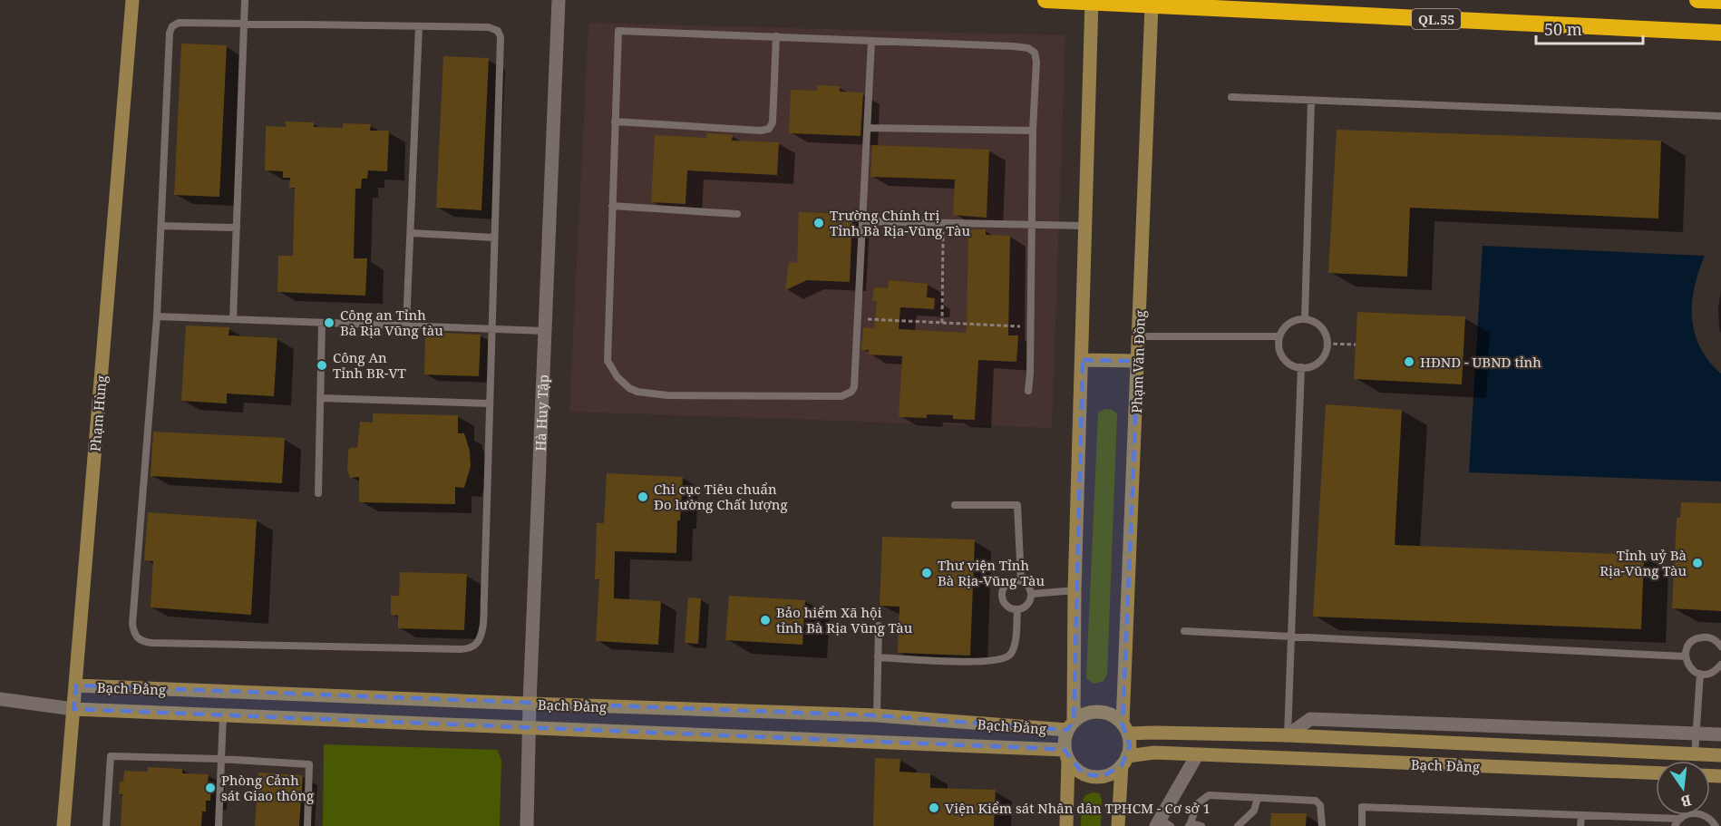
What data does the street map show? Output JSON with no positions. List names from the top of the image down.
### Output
{
  "streets": {
    "highway": ["QL.55"],
    "street": [
      "Phạm Văn Đồng",
      "Hà Huy Tập",
      "Phạm Hùng",
      "Bạch Đằng"
    ]
  },
  "crossings": [
    ["QL.55", "Phạm Văn Đồng"],
    ["Phạm Văn Đồng", "Bạch Đằng"],
    ["Hà Huy Tập", "Bạch Đằng"],
    ["Phạm Hùng", "Bạch Đằng"]
  ],
  "places": [
    "Trường Chính trị Tỉnh Bà Rịa-Vũng Tàu",
    "Công an Tỉnh Bà Rịa Vũng tàu",
    "HĐND - UBND tỉnh",
    "Công An Tỉnh BR-VT",
    "Chi cục Tiêu chuẩn Đo lường Chất lượng",
    "Tỉnh uỷ Bà Rịa-Vũng Tàu",
    "Thư viện Tỉnh Bà Rịa-Vũng Tàu",
    "Bảo hiểm Xã hội tỉnh Bà Rịa Vũng Tàu",
    "Phòng Cảnh sát Giao thông",
    "Viện Kiểm sát Nhân dân TPHCM - Cơ sở 1"
  ],
  "scale_bar": "50 m",
  "north": "bottom"
}
